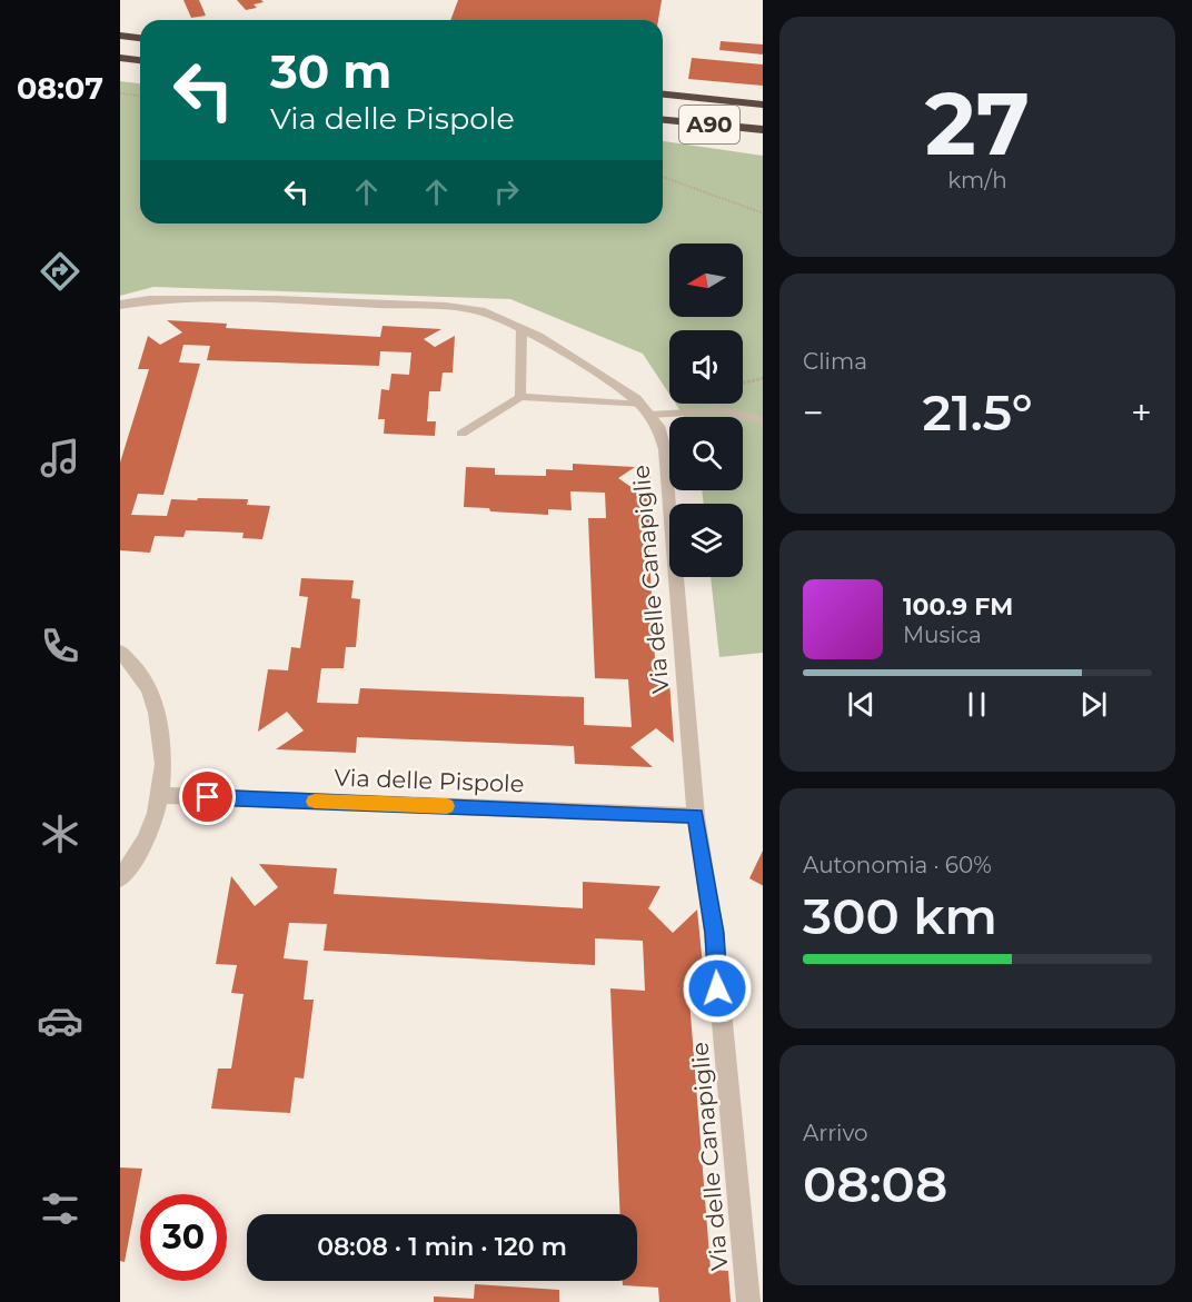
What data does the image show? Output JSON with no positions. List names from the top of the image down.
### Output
{
  "streets": {
    "highway": ["A90"],
    "street": ["Via delle Canapiglie", "Via delle Pispole"]
  },
  "crossings": [
    ["Via delle Canapiglie", "Via delle Pispole"]
  ],
  "north": "left",
  "page": {
    "tabs": "08:07",
    "tile": [
      ["27", "km/h"],
      "Clima",
      ["Autonomia · 60%", "300 km"],
      ["Arrivo", "08:08"]
    ],
    "turn": ["30 m", "Via delle Pispole"],
    "heat": ["−", "21.5°", "+"],
    "song": ["100.9 FM", "Musica"],
    "limit": "30",
    "trip": "08:08 · 1 min · 120 m"
  }
}
